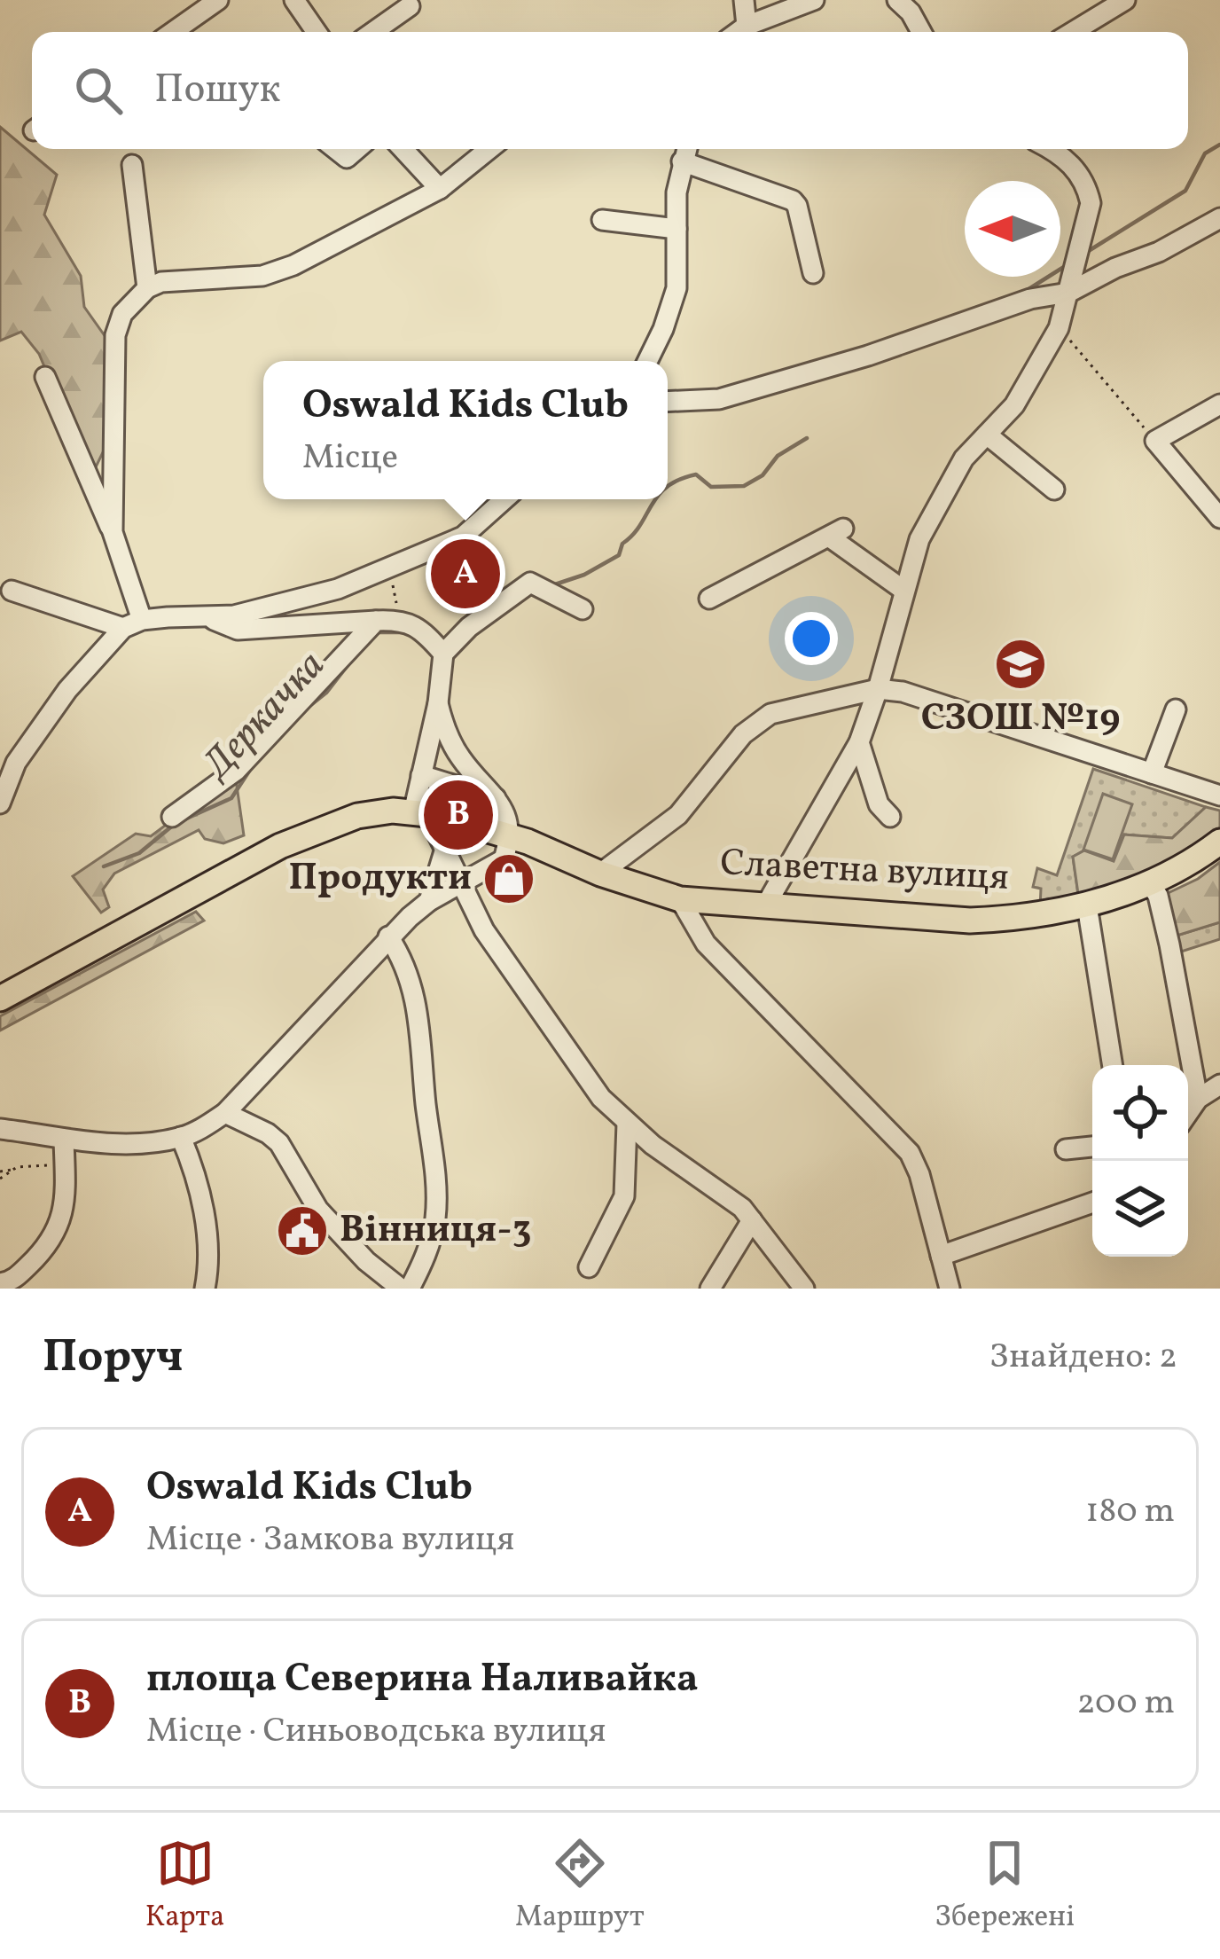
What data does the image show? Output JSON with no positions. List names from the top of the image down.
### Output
{
  "streets": {
    "main road": ["Славетна вулиця"]
  },
  "water": ["Деркачка"],
  "places": {
    "school or university": ["СЗОШ №19"],
    "shop": ["Продукти"],
    "public building": ["Вінниця-3"]
  },
  "north": "left",
  "page": {
    "search": "Пошук",
    "popup": ["Oswald Kids Club", "Місце"],
    "pins": ["A", "B"],
    "heading": ["Поруч", "Знайдено: 2"],
    "list": [
      {
        "mark": "A",
        "name": "Oswald Kids Club",
        "note": "Місце · Замкова вулиця",
        "value": "180 m"
      },
      {
        "mark": "B",
        "name": "площа Северина Наливайка",
        "note": "Місце · Синьоводська вулиця",
        "value": "200 m"
      }
    ],
    "nav": ["Карта", "Маршрут", "Збережені"]
  }
}
